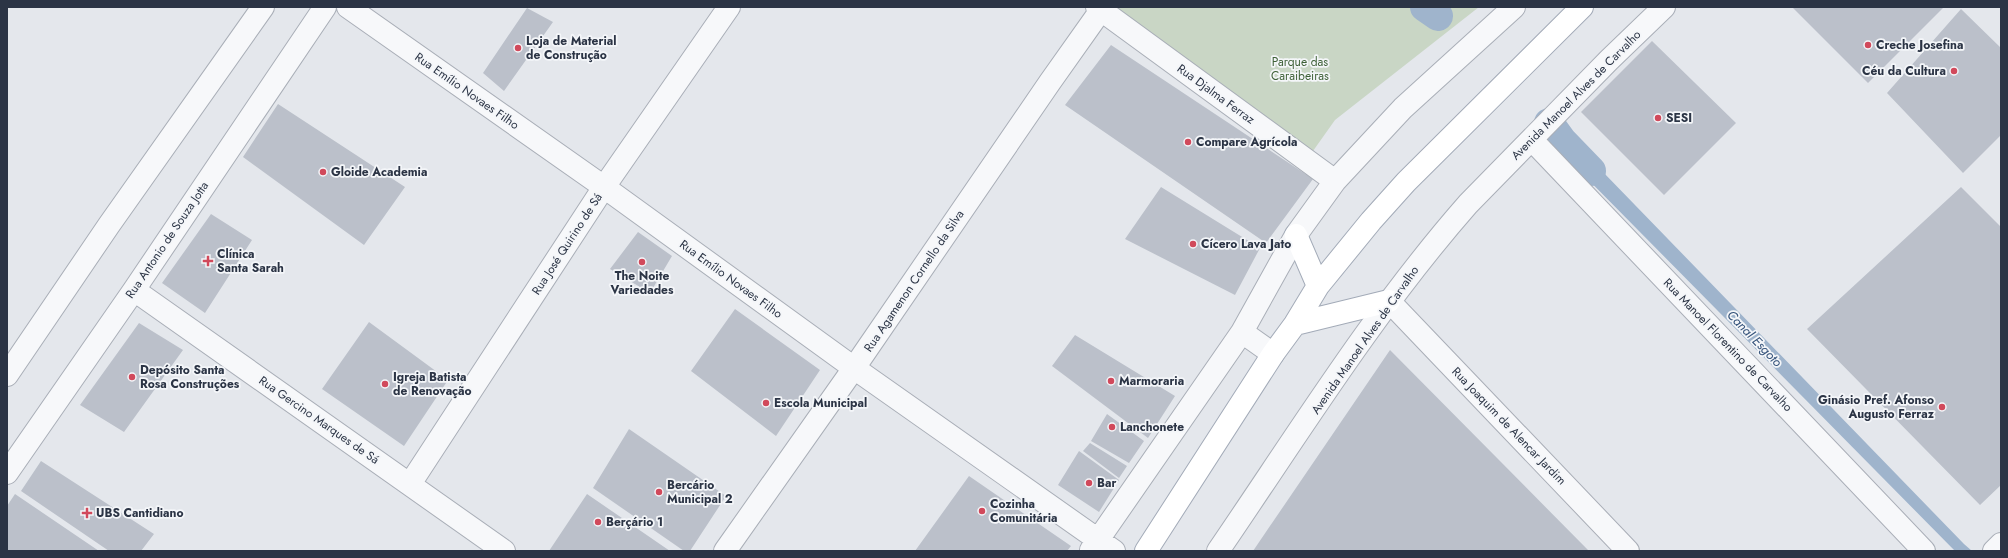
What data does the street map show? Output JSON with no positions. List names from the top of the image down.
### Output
{
  "streets": {
    "street": [
      "Rua Emílio Novaes Filho",
      "Rua Djalma Ferraz",
      "Avenida Manoel Alves de Carvalho",
      "Rua Antonio de Souza Jotta",
      "Rua José Quirino de Sá",
      "Rua Agamenon Cornello da Silva",
      "Rua Manoel Florentino de Carvalho",
      "Rua Gercino Marques de Sá",
      "Rua Joaquim de Alencar Jardim"
    ]
  },
  "crossings": [
    ["Rua Emílio Novaes Filho", "Rua José Quirino de Sá"],
    ["Rua Emílio Novaes Filho", "Rua Agamenon Cornello da Silva"],
    ["Rua Djalma Ferraz", "Rua Agamenon Cornello da Silva"],
    ["Avenida Manoel Alves de Carvalho", "Rua Manoel Florentino de Carvalho"],
    ["Avenida Manoel Alves de Carvalho", "Rua Joaquim de Alencar Jardim"],
    ["Rua Antonio de Souza Jotta", "Rua Gercino Marques de Sá"],
    ["Rua José Quirino de Sá", "Rua Gercino Marques de Sá"]
  ],
  "water": ["Canal Esgoto"],
  "parks": ["Parque das Caraibeiras"],
  "places": {
    "other": [
      "Creche Josefina",
      "Loja de Material de Construção",
      "Céu da Cultura",
      "SESI",
      "Compare Agrícola",
      "Gloide Academia",
      "Cícero Lava Jato",
      "The Noite Variedades",
      "Depósito Santa Rosa Construções",
      "Marmoraria",
      "Igreja Batista de Renovação",
      "Escola Municipal",
      "Ginásio Pref. Afonso Augusto Ferraz",
      "Lanchonete",
      "Bar",
      "Bercário Municipal 2",
      "Cozinha Comunitária",
      "Berçário 1"
    ],
    "health": ["Clínica Santa Sarah", "UBS Cantidiano"]
  }
}
